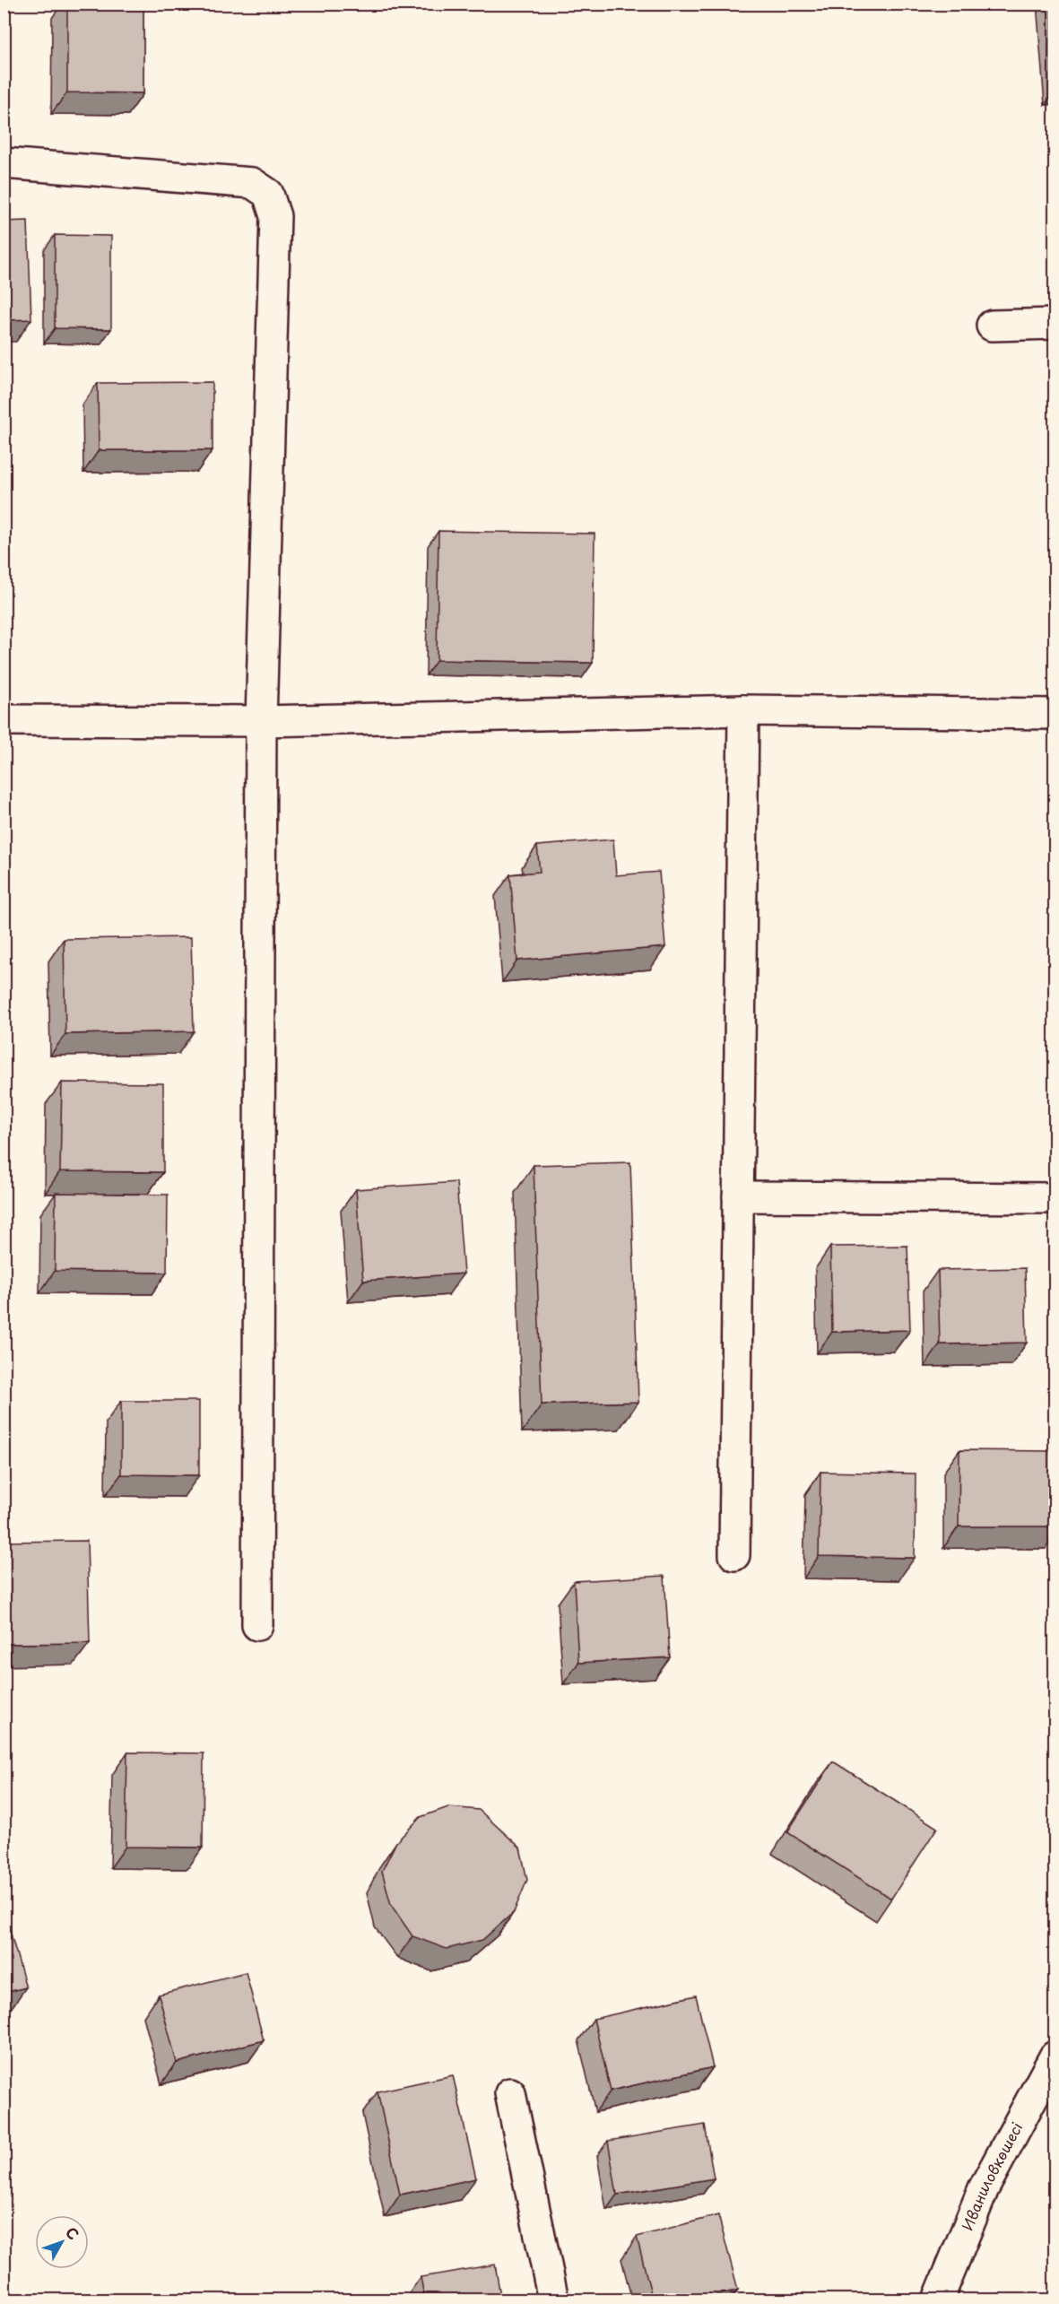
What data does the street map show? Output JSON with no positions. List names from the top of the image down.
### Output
{
  "streets": {
    "street": ["Иваниловкөшесі"]
  },
  "north": "top right"
}
